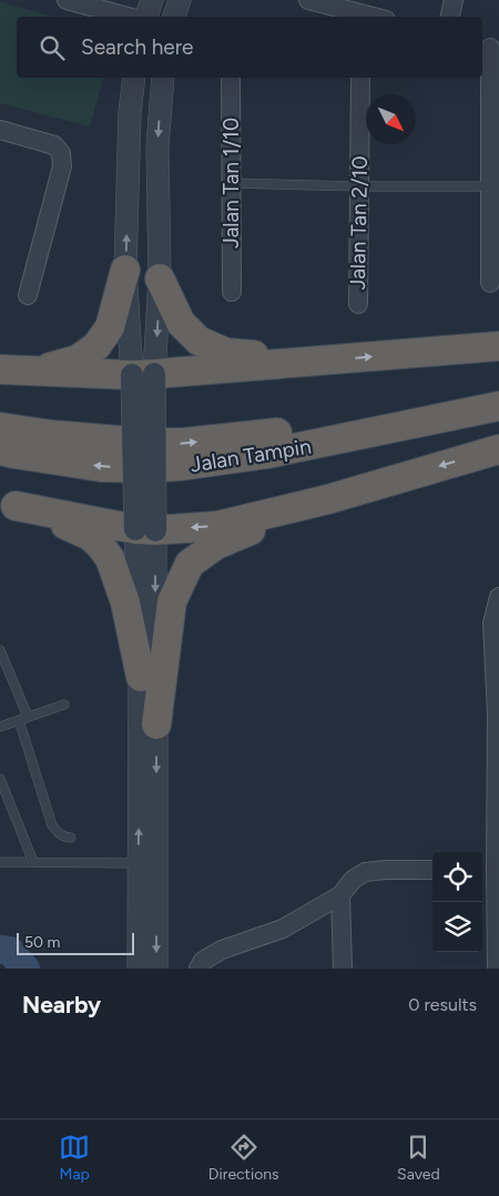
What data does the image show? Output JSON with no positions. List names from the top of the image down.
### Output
{
  "streets": {
    "highway": ["Jalan Tampin"],
    "street": ["Jalan Tan 1/10", "Jalan Tan 2/10"]
  },
  "scale_bar": "50 m",
  "north": "bottom right",
  "page": {
    "search": "Search here",
    "scale": "50 m",
    "heading": ["Nearby", "0 results"],
    "nav": ["Map", "Directions", "Saved"]
  }
}
